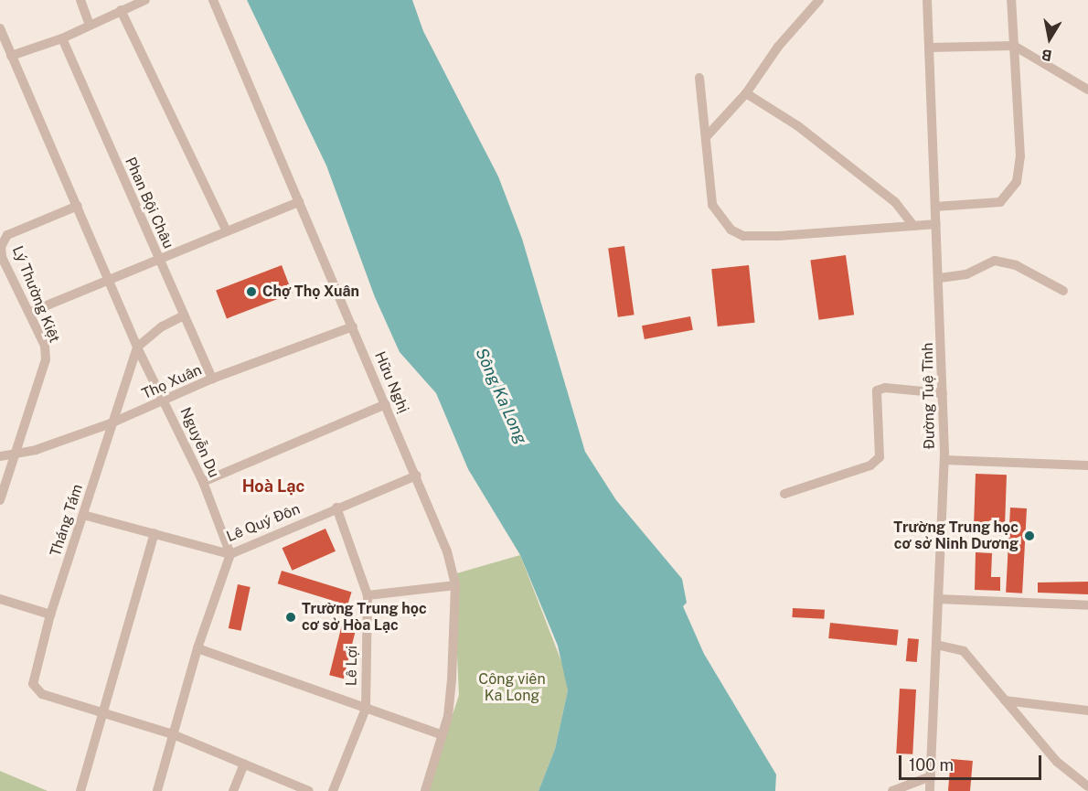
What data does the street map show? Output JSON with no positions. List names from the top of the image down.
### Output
{
  "streets": {
    "street": [
      "Phan Bội Châu",
      "Lý Thường Kiệt",
      "Thọ Xuân",
      "Hữu Nghị",
      "Đường Tuệ Tĩnh",
      "Nguyễn Du",
      "Tháng Tám",
      "Lê Quý Đôn",
      "Lê Lợi"
    ]
  },
  "crossings": [
    ["Phan Bội Châu", "Thọ Xuân"],
    ["Lý Thường Kiệt", "Thọ Xuân"],
    ["Lý Thường Kiệt", "Nguyễn Du"],
    ["Thọ Xuân", "Hữu Nghị"],
    ["Thọ Xuân", "Nguyễn Du"],
    ["Thọ Xuân", "Tháng Tám"],
    ["Hữu Nghị", "Lê Quý Đôn"],
    ["Nguyễn Du", "Tháng Tám"],
    ["Nguyễn Du", "Lê Quý Đôn"],
    ["Tháng Tám", "Lê Quý Đôn"],
    ["Lê Quý Đôn", "Lê Lợi"]
  ],
  "districts": ["Hoà Lạc"],
  "water": ["Sông Ka Long"],
  "parks": ["Công viên Ka Long"],
  "places": ["Chợ Thọ Xuân", "Trường Trung học cơ sở Ninh Dương", "Trường Trung học cơ sở Hòa Lạc"],
  "scale_bar": "100 m",
  "north": "bottom"
}
